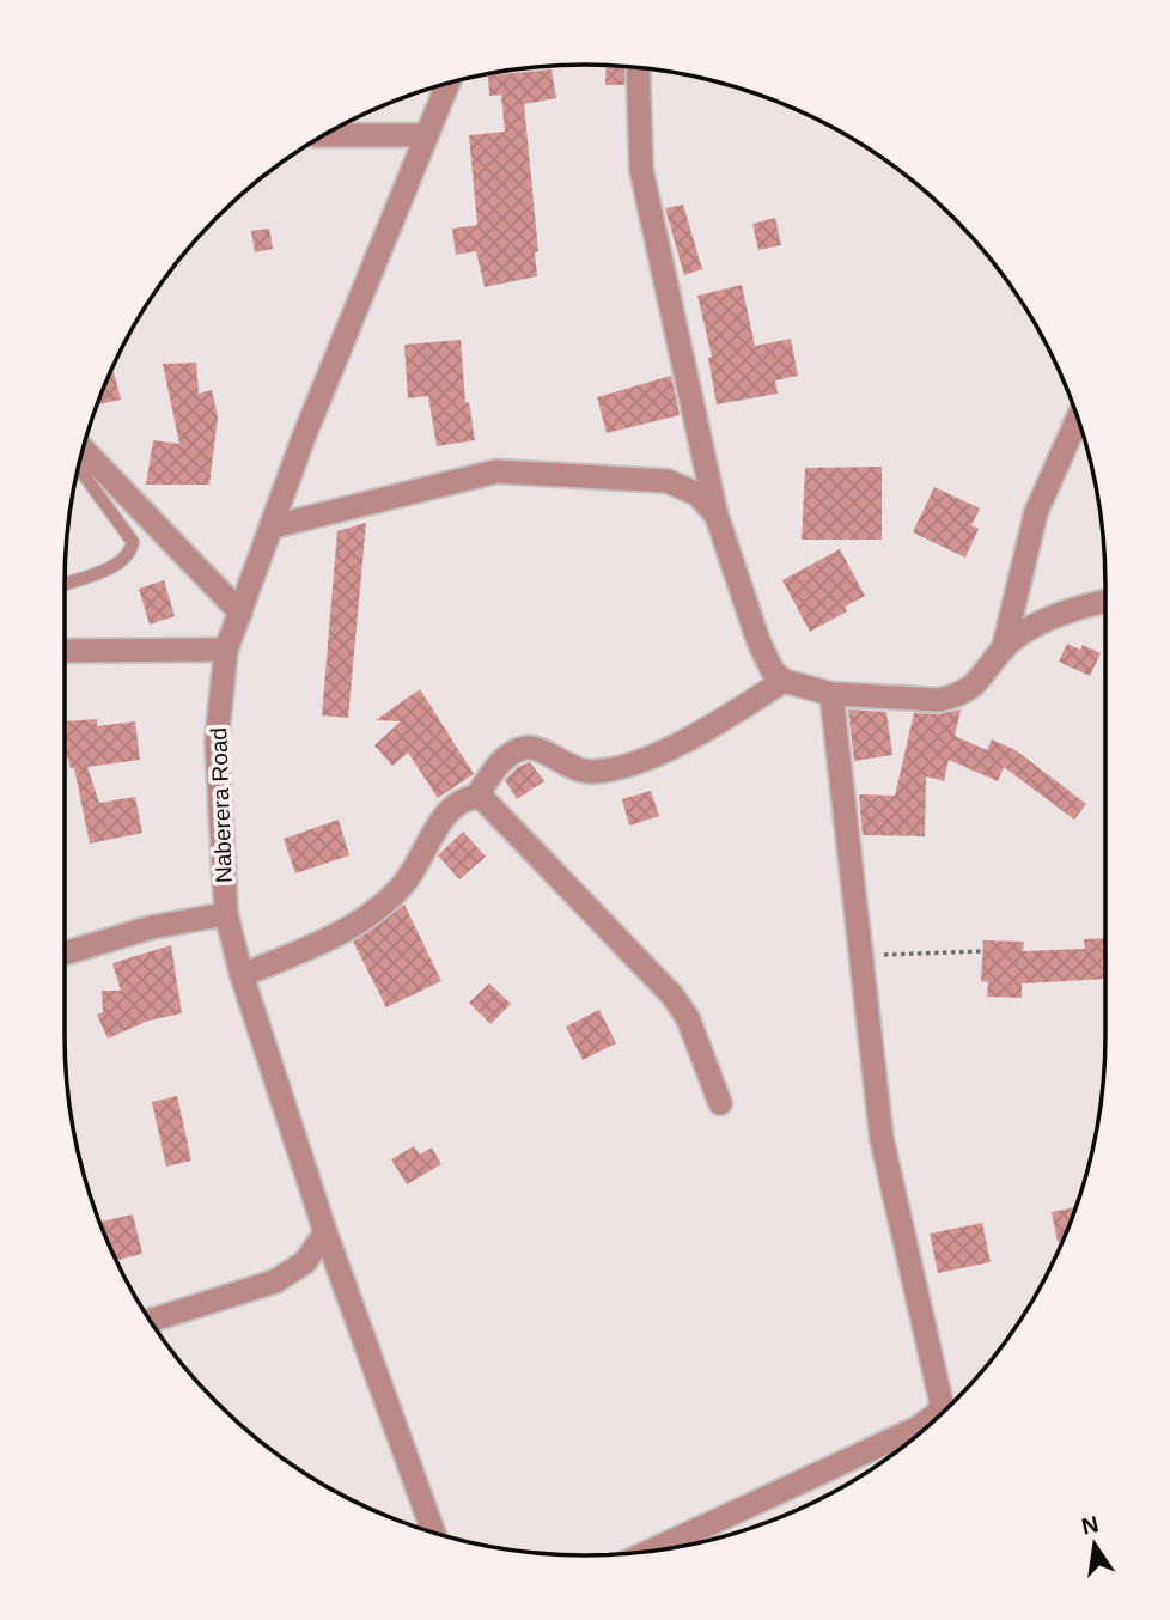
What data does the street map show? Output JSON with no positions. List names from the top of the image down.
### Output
{
  "streets": {
    "street": ["Naberera Road"]
  },
  "north": "top"
}
